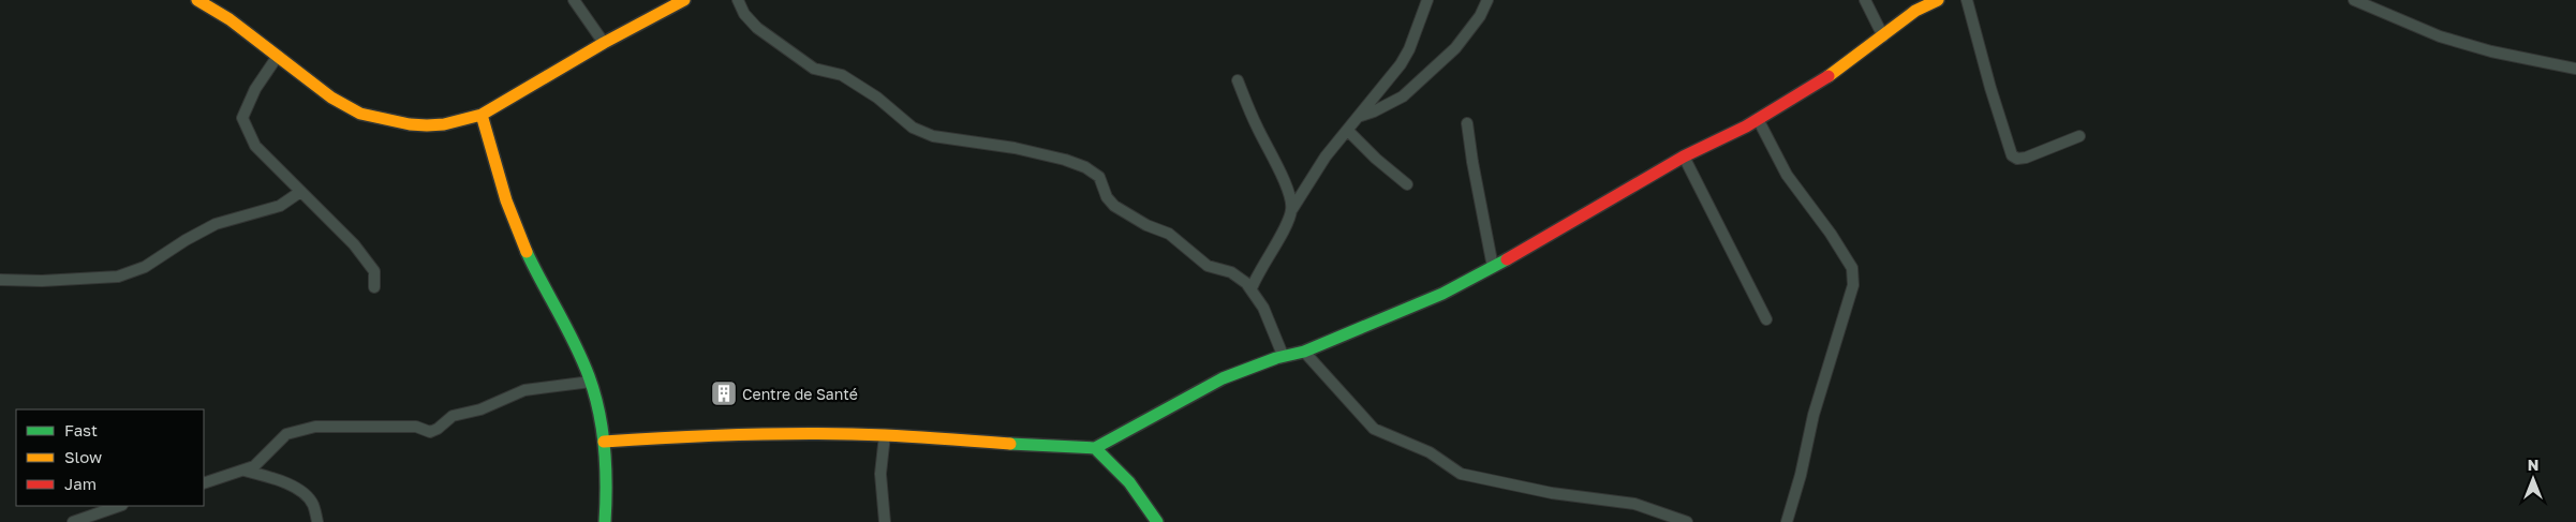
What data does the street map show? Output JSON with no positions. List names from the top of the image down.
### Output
{
  "places": {
    "building": ["Centre de Santé"]
  },
  "legend": ["Fast", "Slow", "Jam"],
  "north": "top"
}
